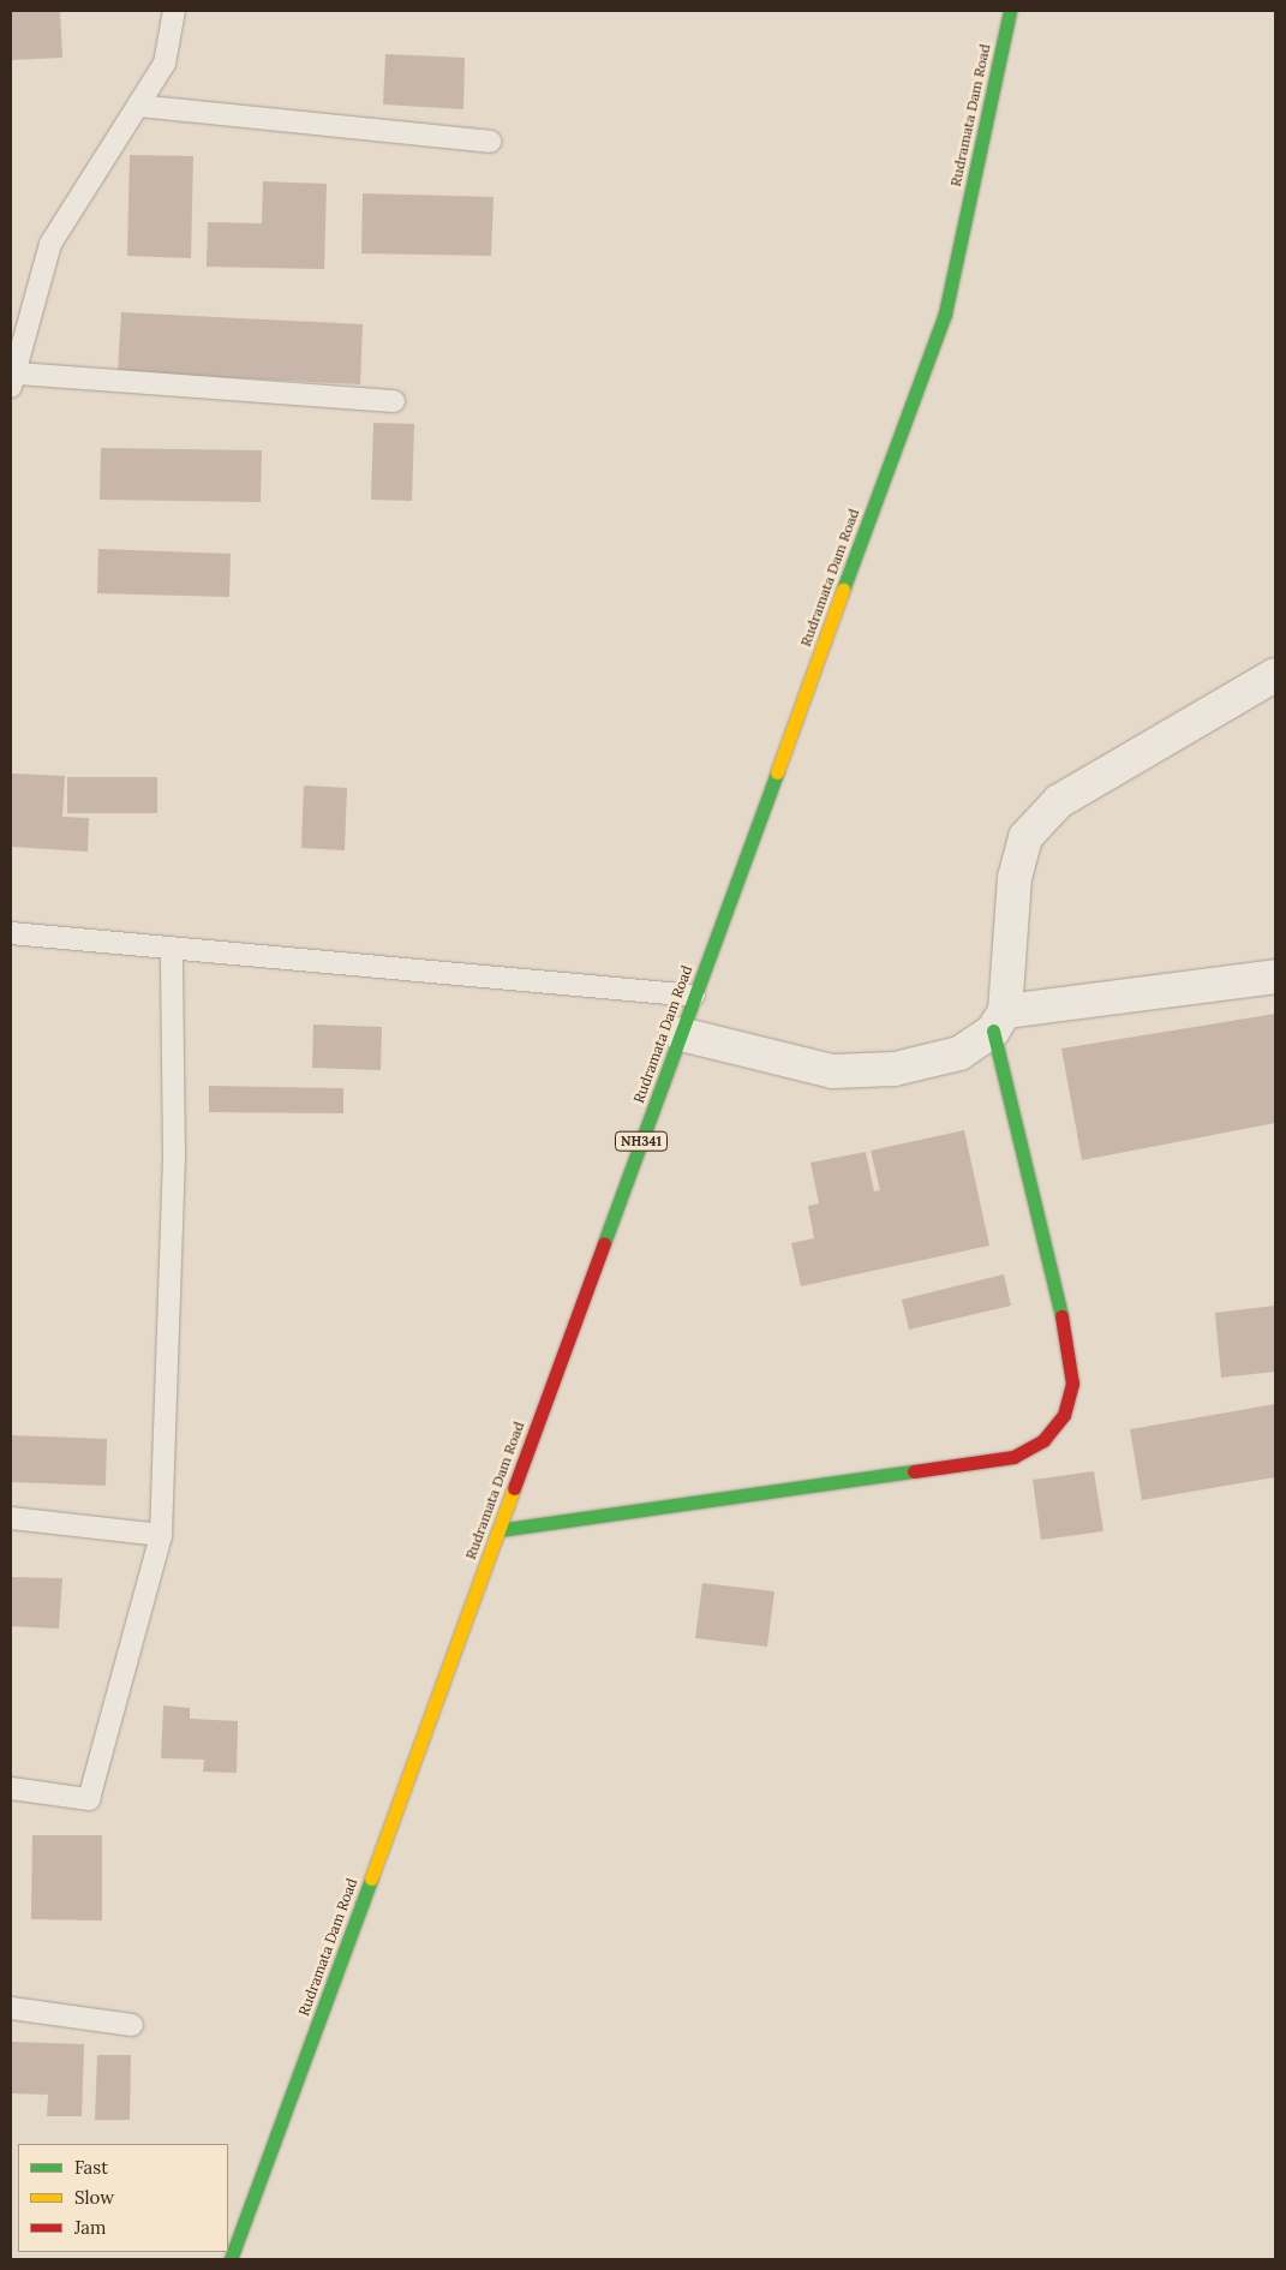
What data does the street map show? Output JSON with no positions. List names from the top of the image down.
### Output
{
  "streets": {
    "main road": ["Rudramata Dam Road", "NH341"]
  },
  "legend": ["Fast", "Slow", "Jam"]
}
